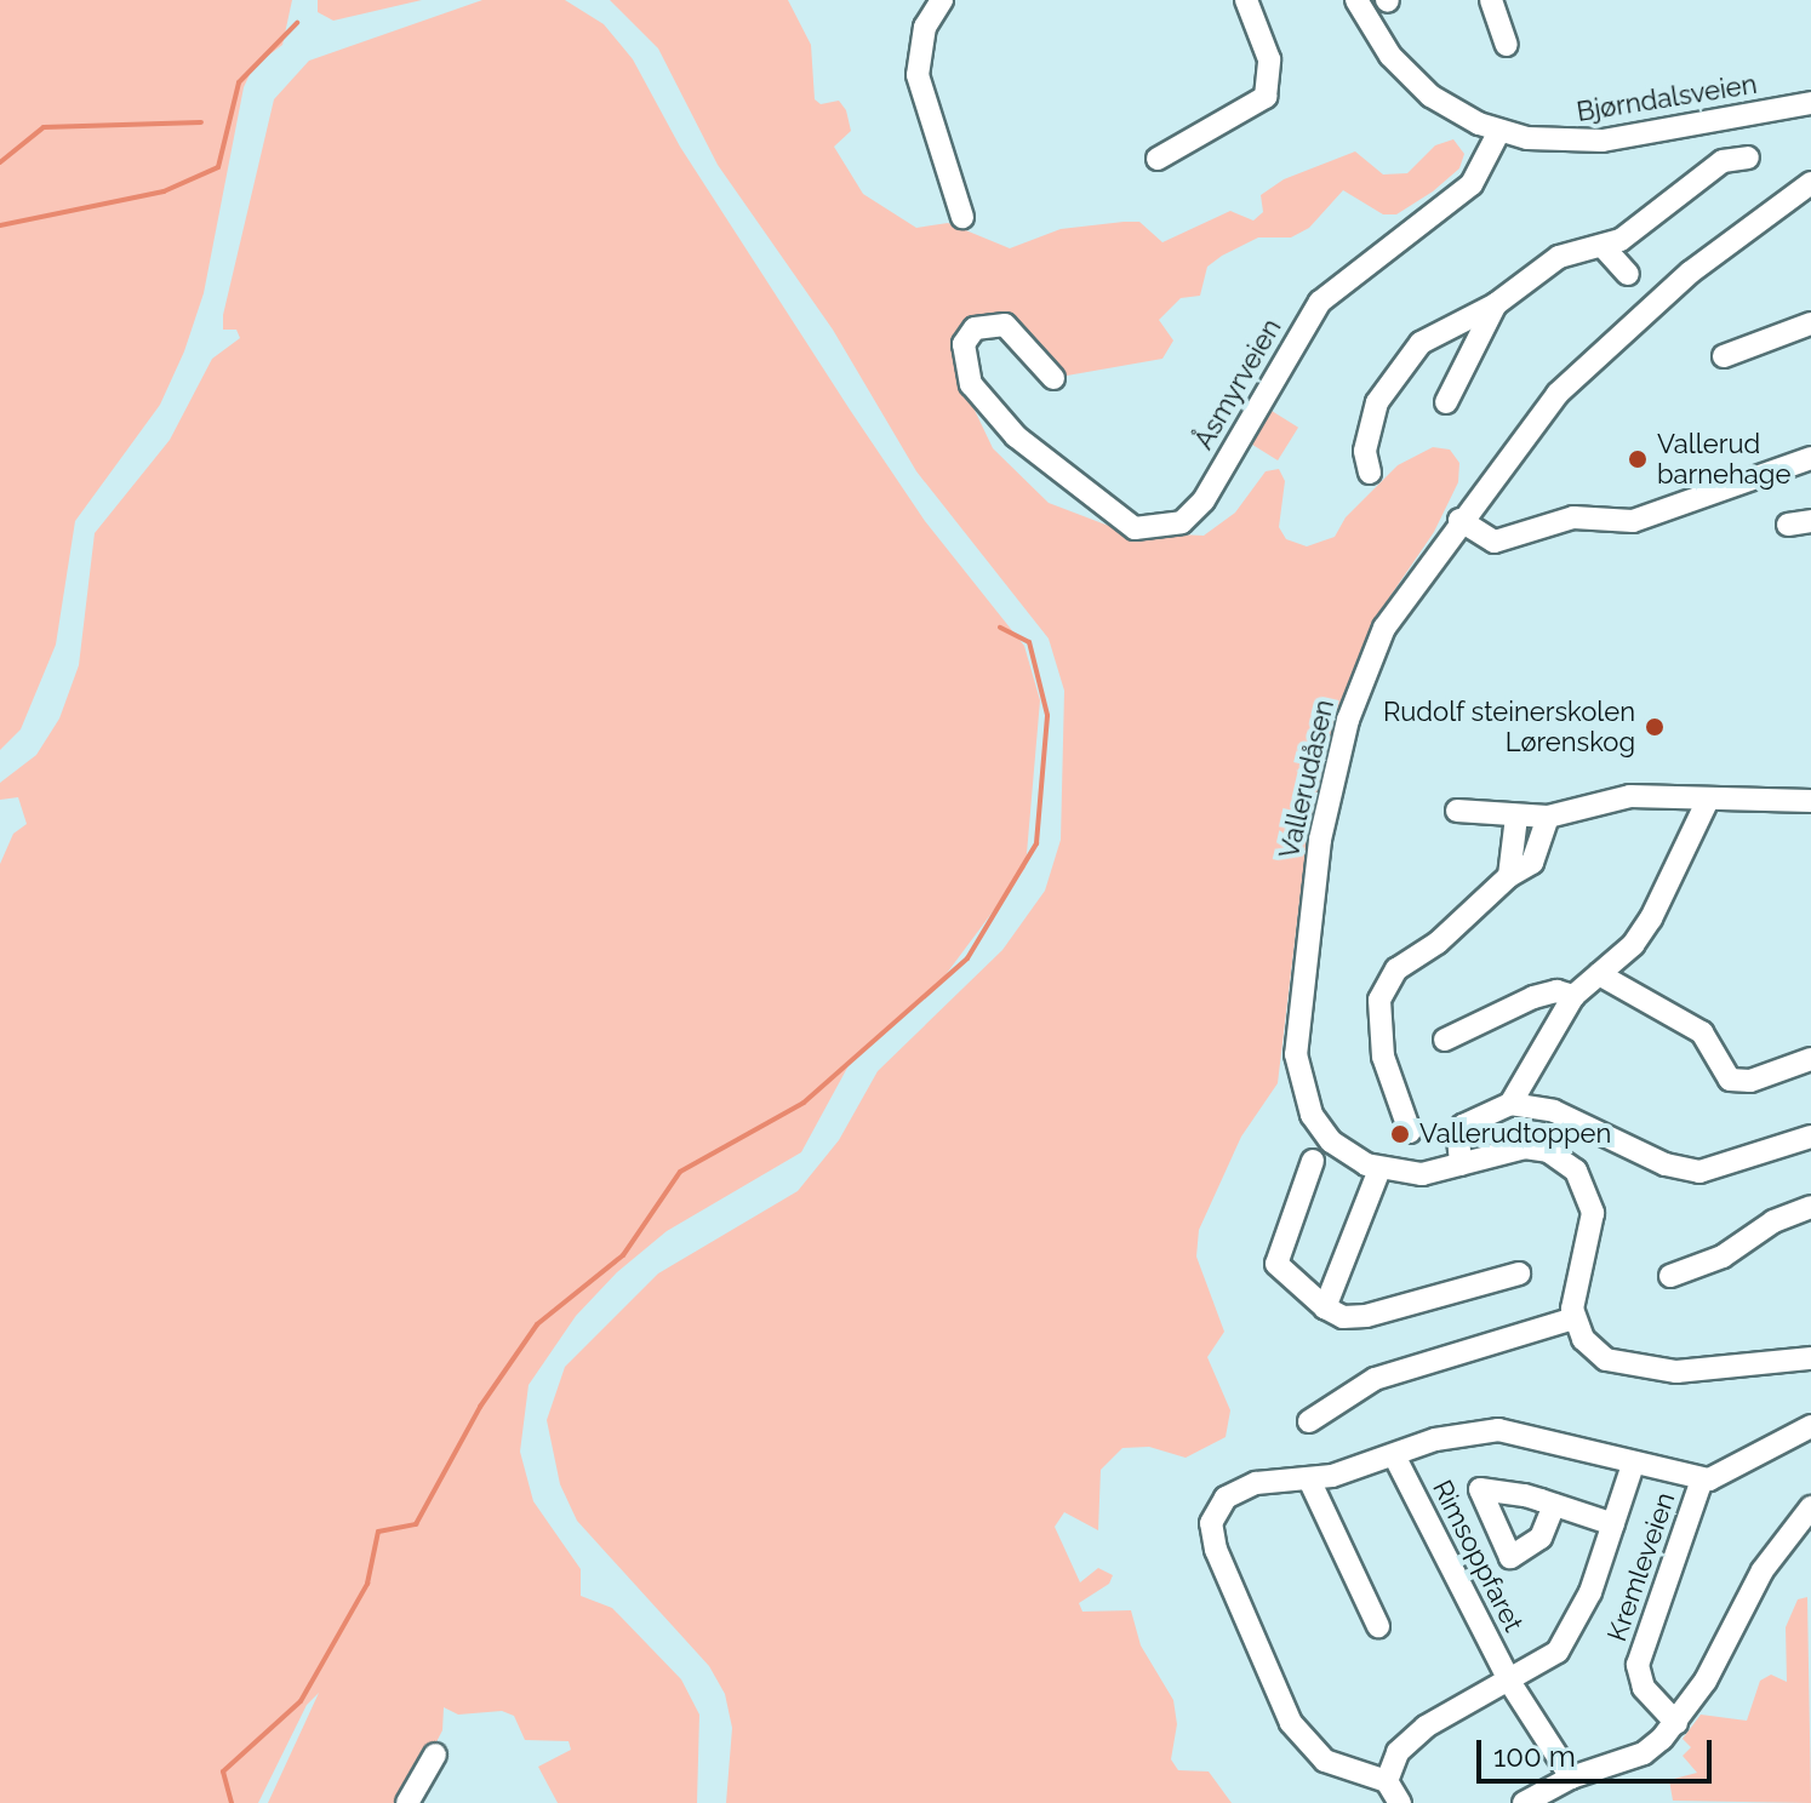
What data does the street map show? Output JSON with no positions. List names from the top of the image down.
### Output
{
  "streets": {
    "street": [
      "Bjørndalsveien",
      "Åsmyrveien",
      "Vallerudåsen",
      "Rimsoppfaret",
      "Kremleveien"
    ]
  },
  "crossings": [
    ["Bjørndalsveien", "Åsmyrveien"]
  ],
  "places": ["Vallerud barnehage", "Rudolf steinerskolen Lørenskog", "Vallerudtoppen"],
  "scale_bar": "100 m"
}
